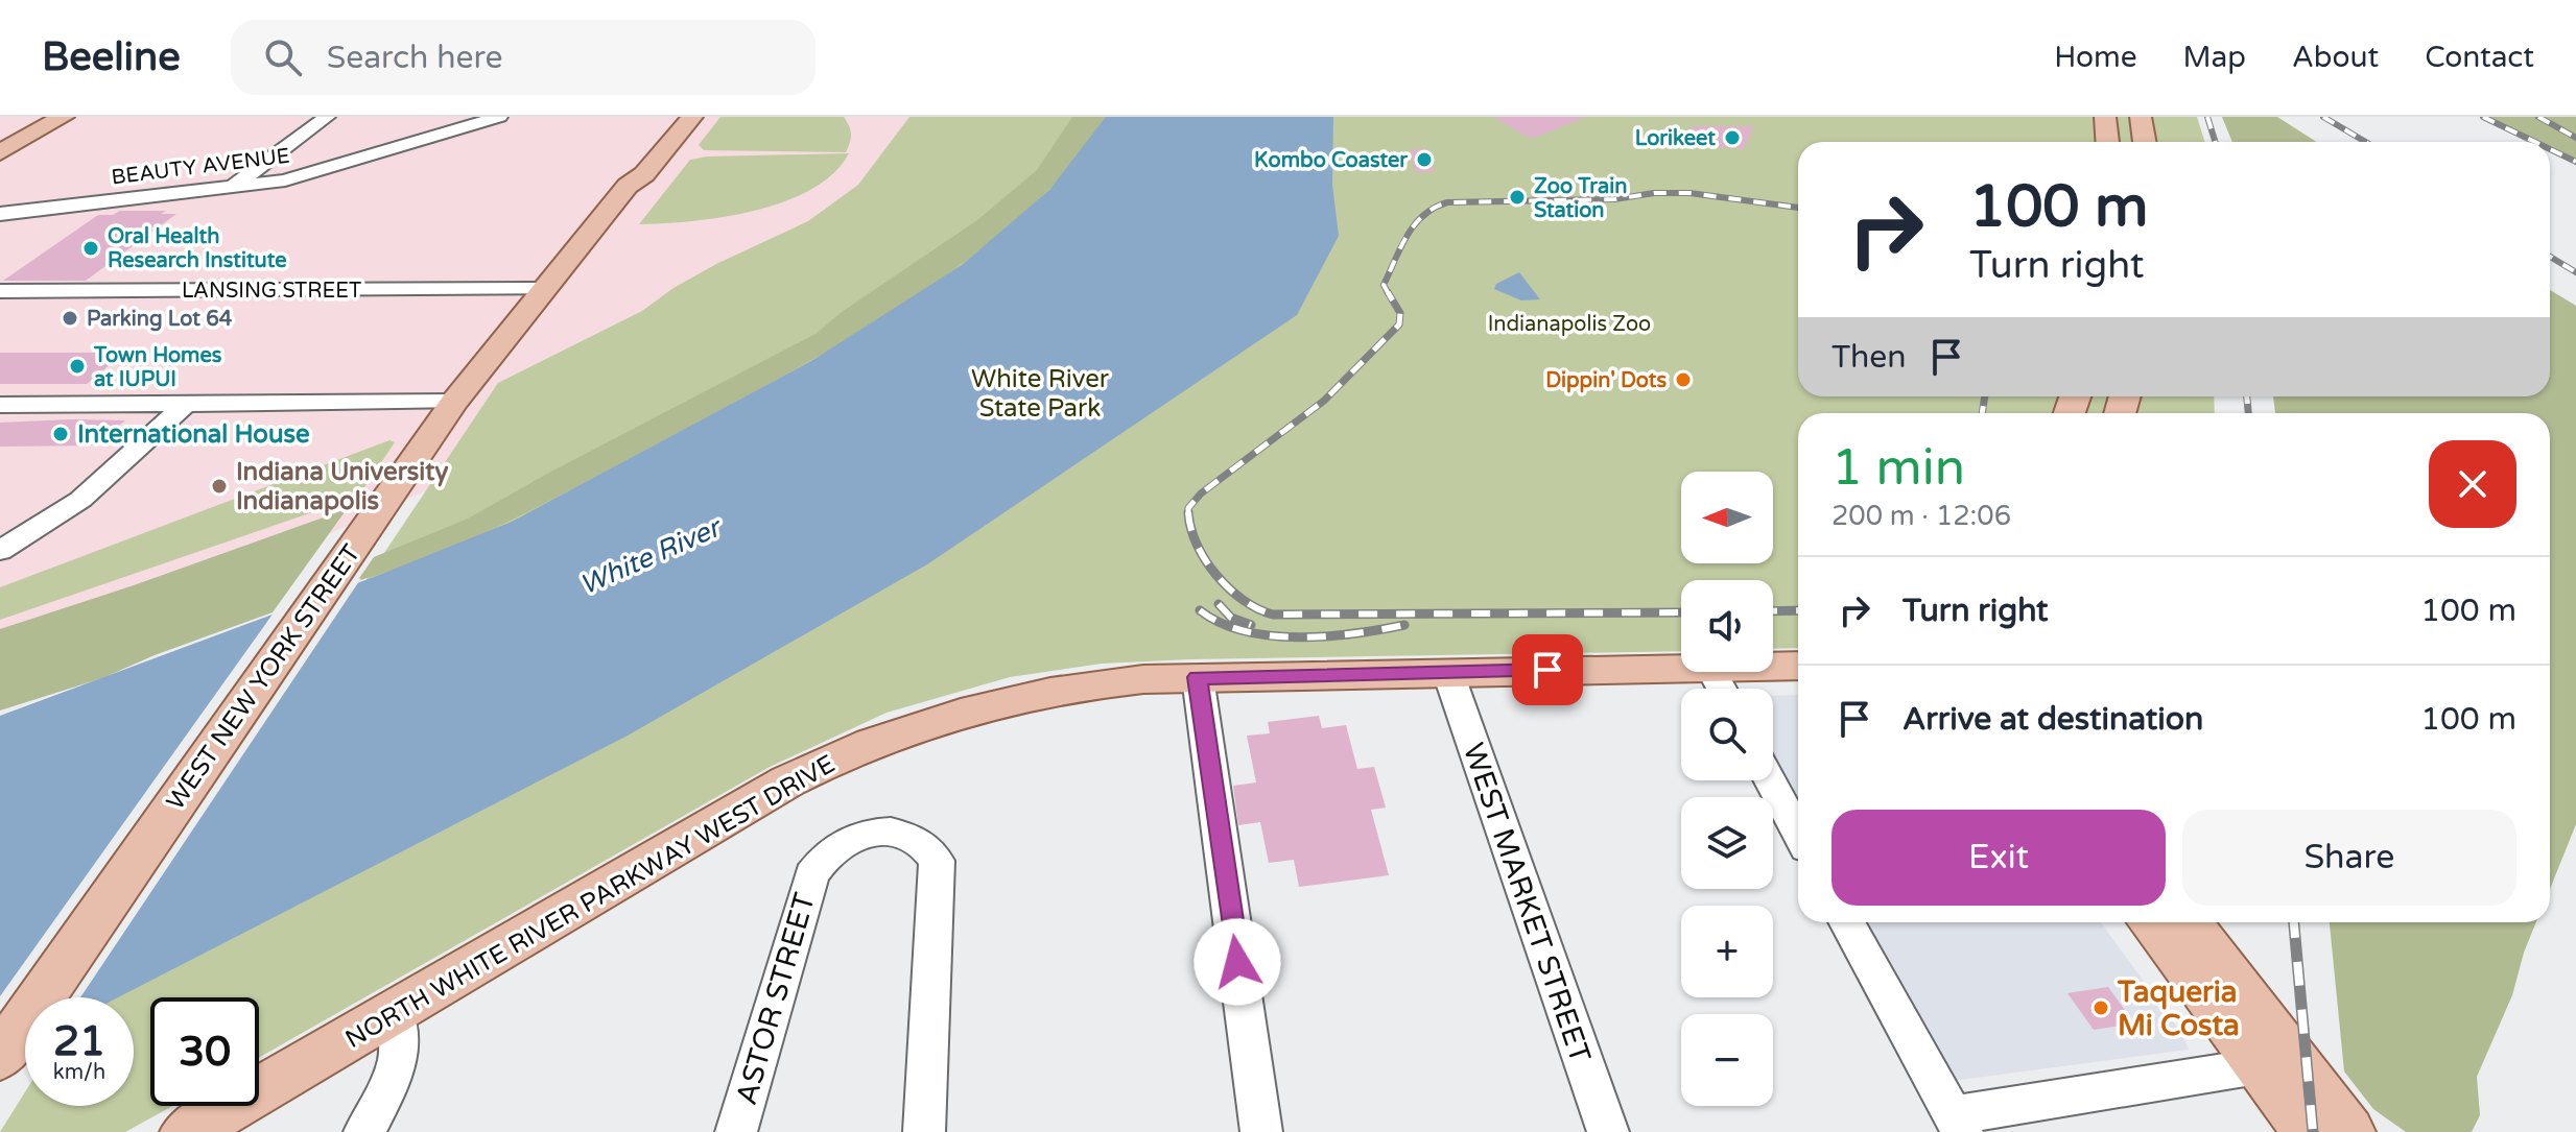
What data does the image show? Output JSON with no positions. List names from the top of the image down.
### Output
{
  "streets": {
    "main road": ["WEST NEW YORK STREET", "NORTH WHITE RIVER PARKWAY WEST DRIVE"],
    "street": [
      "BEAUTY AVENUE",
      "LANSING STREET",
      "WEST MARKET STREET",
      "ASTOR STREET"
    ]
  },
  "crossings": [
    ["LANSING STREET", "WEST NEW YORK STREET"],
    ["NORTH WHITE RIVER PARKWAY WEST DRIVE", "WEST MARKET STREET"]
  ],
  "water": ["White River"],
  "parks": ["Indianapolis Zoo", "White River State Park"],
  "places": [
    "Lorikeet",
    "Kombo Coaster",
    "Zoo Train Station",
    "Oral Health Research Institute",
    "Parking Lot 64",
    "Town Homes at IUPUI",
    "Dippin' Dots",
    "International House",
    "Indiana University Indianapolis",
    "Taqueria Mi Costa"
  ],
  "north": "left",
  "page": {
    "header": "Beeline",
    "search": "Search here",
    "nav": [
      "Home",
      "Map",
      "About",
      "Contact"
    ],
    "turn": ["100 m", "Turn right"],
    "then": "Then",
    "heading": ["1 min", "200 m · 12:06"],
    "map_buttons": ["+", "−"],
    "list": [
      {
        "name": "Turn right",
        "value": "100 m"
      },
      {
        "name": "Arrive at destination",
        "value": "100 m"
      }
    ],
    "buttons": ["Exit", "Share"],
    "speed": "21 km/h",
    "limit": "30"
  }
}
